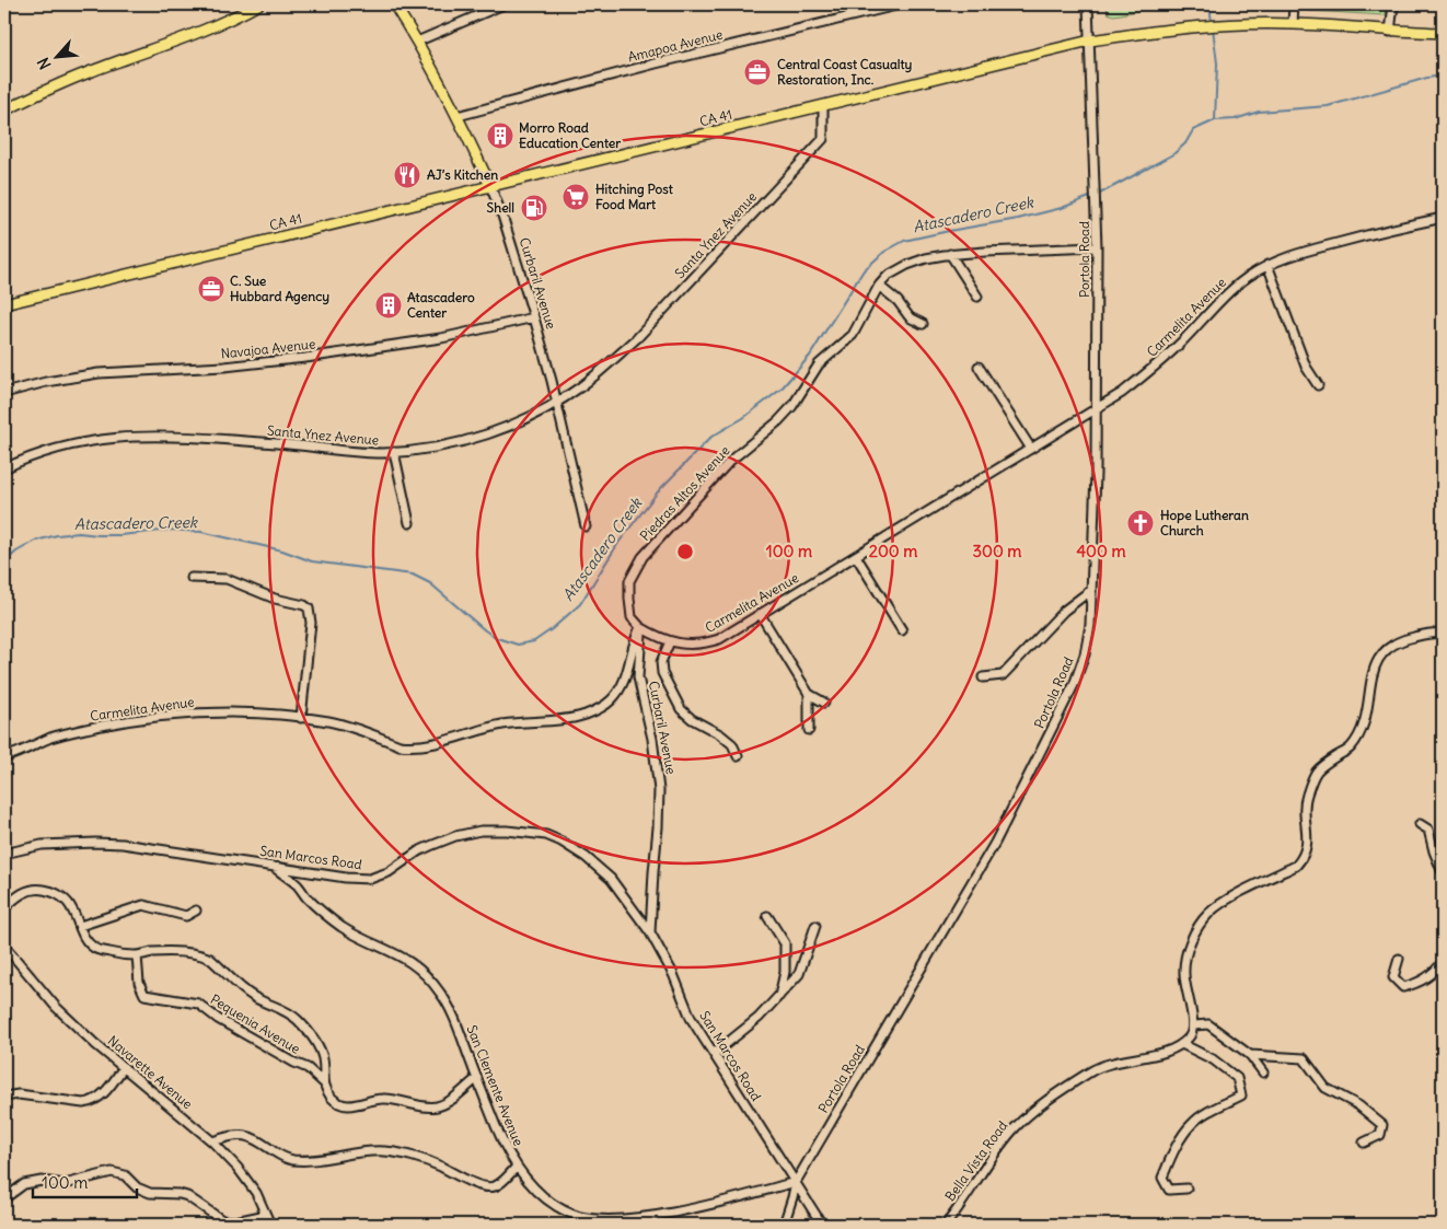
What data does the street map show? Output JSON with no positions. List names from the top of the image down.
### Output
{
  "streets": {
    "main road": ["CA 41", "Curbaril Avenue"],
    "street": [
      "Amapoa Avenue",
      "Santa Ynez Avenue",
      "Portola Road",
      "Carmelita Avenue",
      "Navajoa Avenue",
      "Piedras Altos Avenue",
      "San Marcos Road",
      "Pequenia Avenue",
      "Navarette Avenue",
      "San Clemente Avenue",
      "Bella Vista Road"
    ]
  },
  "crossings": [
    ["Amapoa Avenue", "Curbaril Avenue"],
    ["CA 41", "Santa Ynez Avenue"],
    ["CA 41", "Portola Road"],
    ["CA 41", "Curbaril Avenue"],
    ["Santa Ynez Avenue", "Curbaril Avenue"],
    ["Portola Road", "Carmelita Avenue"],
    ["Portola Road", "Piedras Altos Avenue"],
    ["Portola Road", "San Marcos Road"],
    ["Portola Road", "San Clemente Avenue"],
    ["Curbaril Avenue", "Carmelita Avenue"],
    ["Curbaril Avenue", "Navajoa Avenue"],
    ["Curbaril Avenue", "Piedras Altos Avenue"],
    ["Curbaril Avenue", "San Marcos Road"],
    ["Carmelita Avenue", "Piedras Altos Avenue"],
    ["San Marcos Road", "San Clemente Avenue"]
  ],
  "water": ["Atascadero Creek"],
  "places": {
    "office": ["Central Coast Casualty Restoration, Inc.", "C. Sue Hubbard Agency"],
    "building": ["Morro Road Education Center", "Atascadero Center"],
    "restaurant": ["AJ’s Kitchen"],
    "supermarket": ["Hitching Post Food Mart"],
    "fuel station": ["Shell"],
    "church": ["Hope Lutheran Church"]
  },
  "scale_bar": "100 m",
  "north": "bottom left",
  "rings": [
    "100 m",
    "200 m",
    "300 m",
    "400 m"
  ]
}
